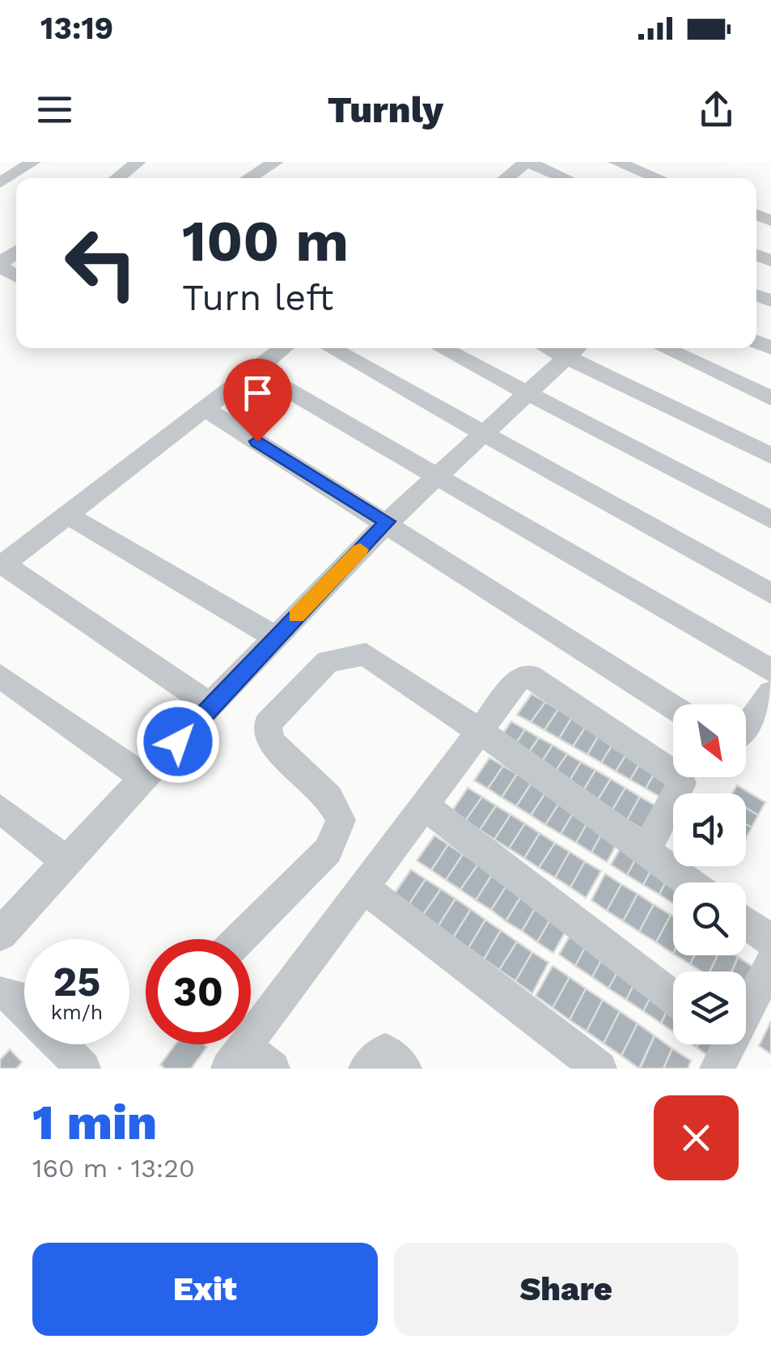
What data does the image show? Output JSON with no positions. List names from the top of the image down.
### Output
{
  "north": "bottom right",
  "page": {
    "status": "13:19",
    "header": "Turnly",
    "turn": ["100 m", "Turn left"],
    "speed": "25 km/h",
    "limit": "30",
    "heading": ["1 min", "160 m · 13:20"],
    "buttons": ["Exit", "Share"]
  }
}
